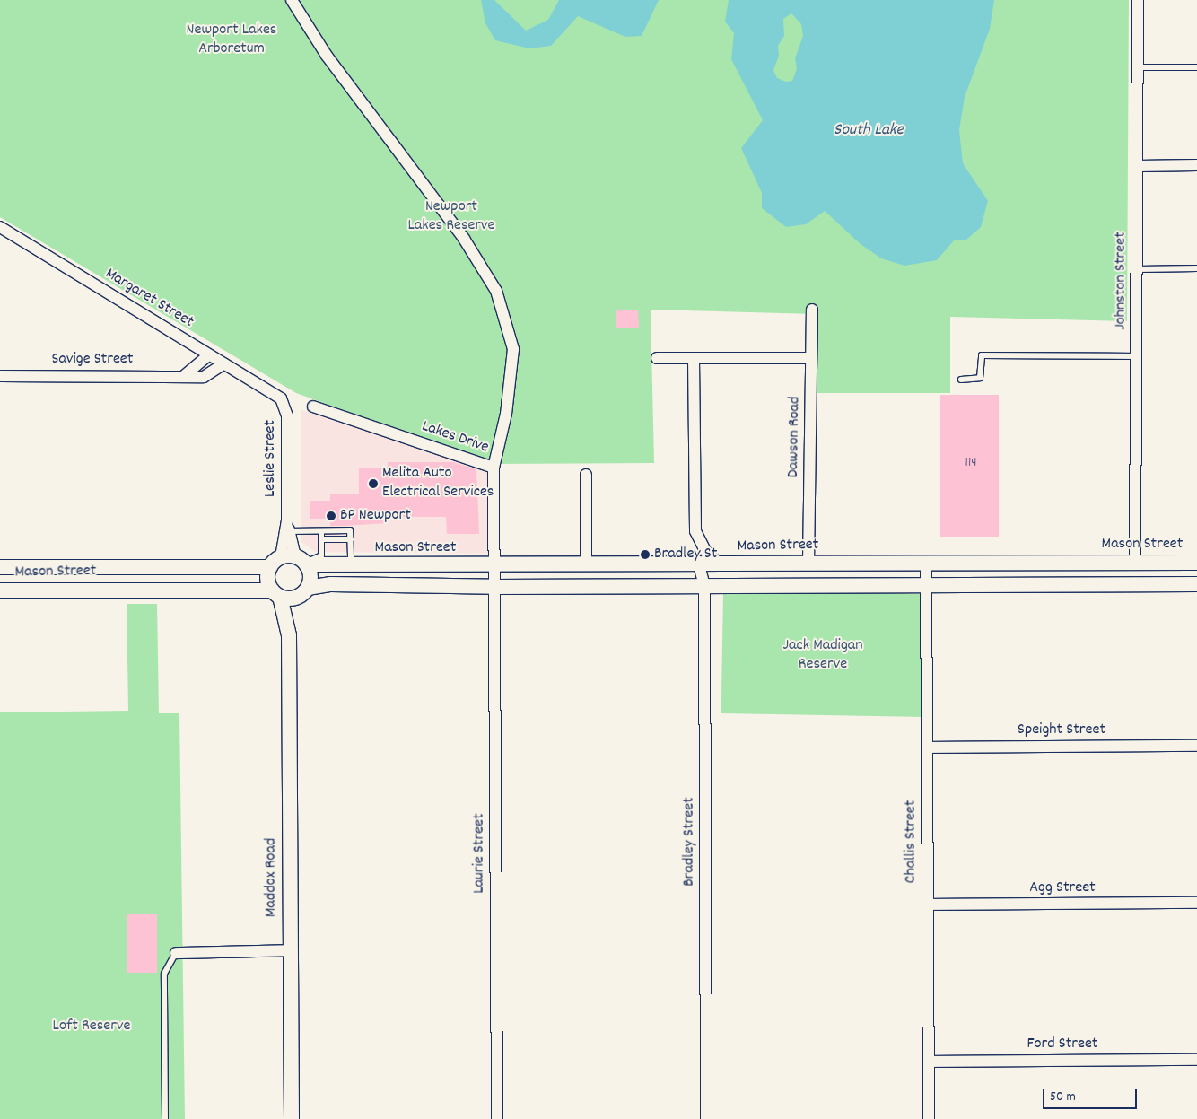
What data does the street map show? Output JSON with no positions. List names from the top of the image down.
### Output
{
  "streets": {
    "street": [
      "Johnston Street",
      "Margaret Street",
      "Savige Street",
      "Dawson Road",
      "Lakes Drive",
      "Leslie Street",
      "Mason Street",
      "Speight Street",
      "Bradley Street",
      "Challis Street",
      "Laurie Street",
      "Maddox Road",
      "Agg Street",
      "Ford Street"
    ]
  },
  "crossings": [
    ["Johnston Street", "Mason Street"],
    ["Margaret Street", "Savige Street"],
    ["Margaret Street", "Leslie Street"],
    ["Dawson Road", "Mason Street"],
    ["Lakes Drive", "Mason Street"],
    ["Lakes Drive", "Laurie Street"],
    ["Leslie Street", "Mason Street"],
    ["Leslie Street", "Maddox Road"],
    ["Mason Street", "Bradley Street"],
    ["Mason Street", "Challis Street"],
    ["Mason Street", "Maddox Road"],
    ["Speight Street", "Challis Street"],
    ["Challis Street", "Agg Street"],
    ["Challis Street", "Ford Street"]
  ],
  "water": ["South Lake"],
  "parks": [
    "Newport Lakes Arboretum",
    "Newport Lakes Reserve",
    "Jack Madigan Reserve",
    "Loft Reserve"
  ],
  "places": ["Melita Auto Electrical Services", "BP Newport", "Bradley St"],
  "house_numbers": ["114"],
  "scale_bar": "50 m"
}
